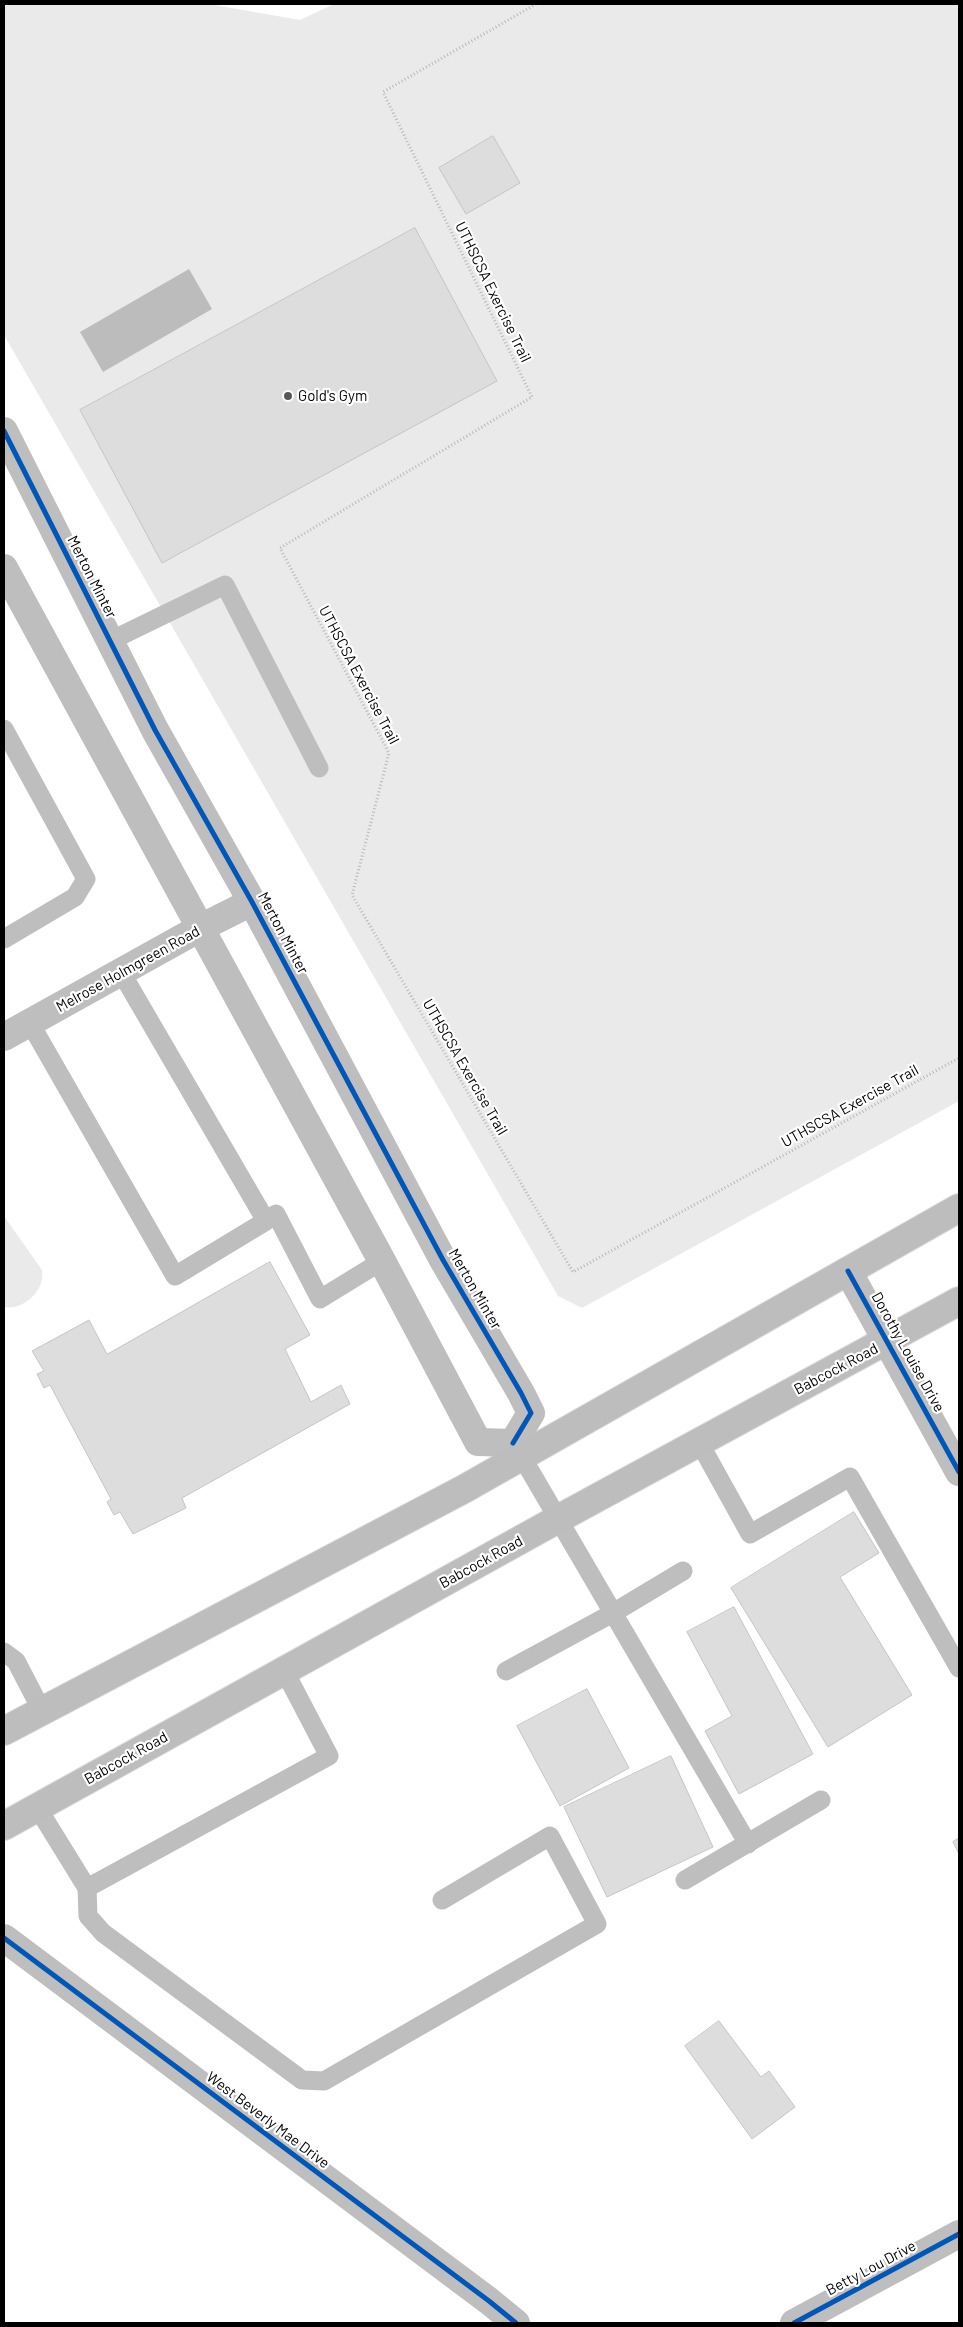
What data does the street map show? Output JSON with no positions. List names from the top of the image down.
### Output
{
  "streets": {
    "main road": ["Babcock Road"],
    "street": [
      "Merton Minter",
      "Melrose Holmgreen Road",
      "Dorothy Louise Drive",
      "West Beverly Mae Drive",
      "Betty Lou Drive"
    ],
    "path": ["UTHSCSA Exercise Trail"]
  },
  "crossings": [
    ["Merton Minter", "Melrose Holmgreen Road"],
    ["Dorothy Louise Drive", "Babcock Road"]
  ],
  "places": ["Gold's Gym"]
}
